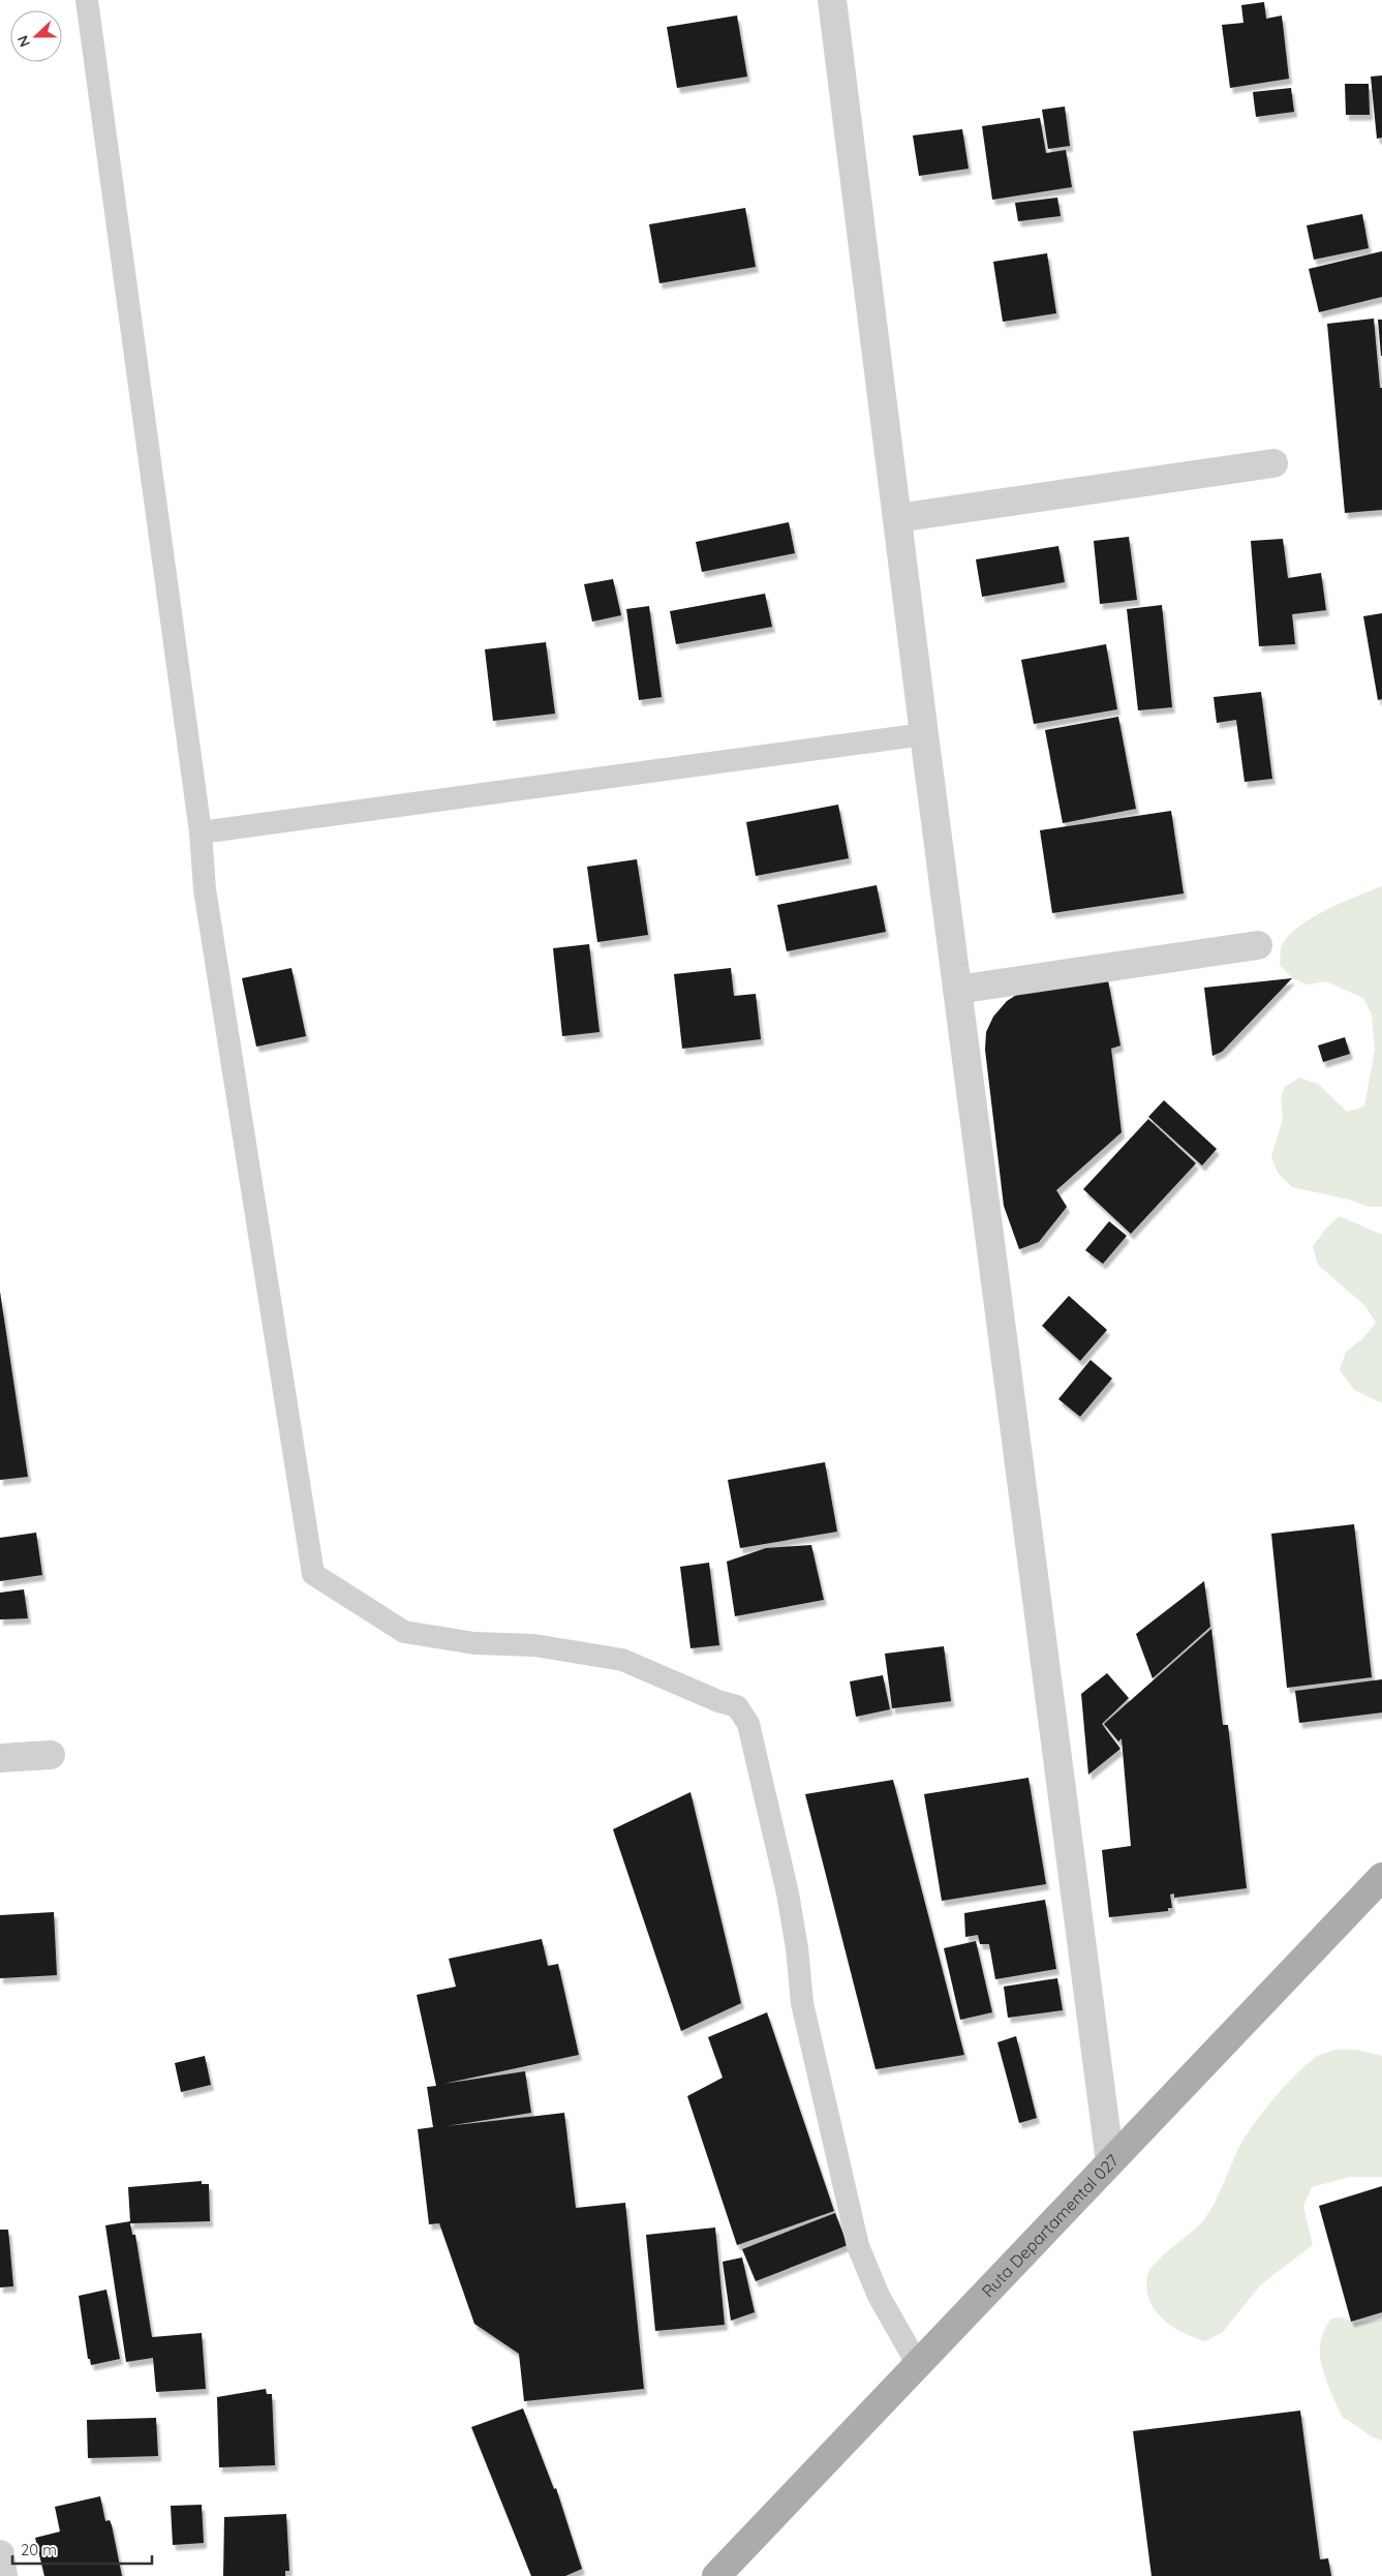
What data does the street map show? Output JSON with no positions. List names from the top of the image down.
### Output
{
  "streets": {
    "main road": ["Ruta Departamental 027"]
  },
  "scale_bar": "20 m",
  "north": "left"
}
